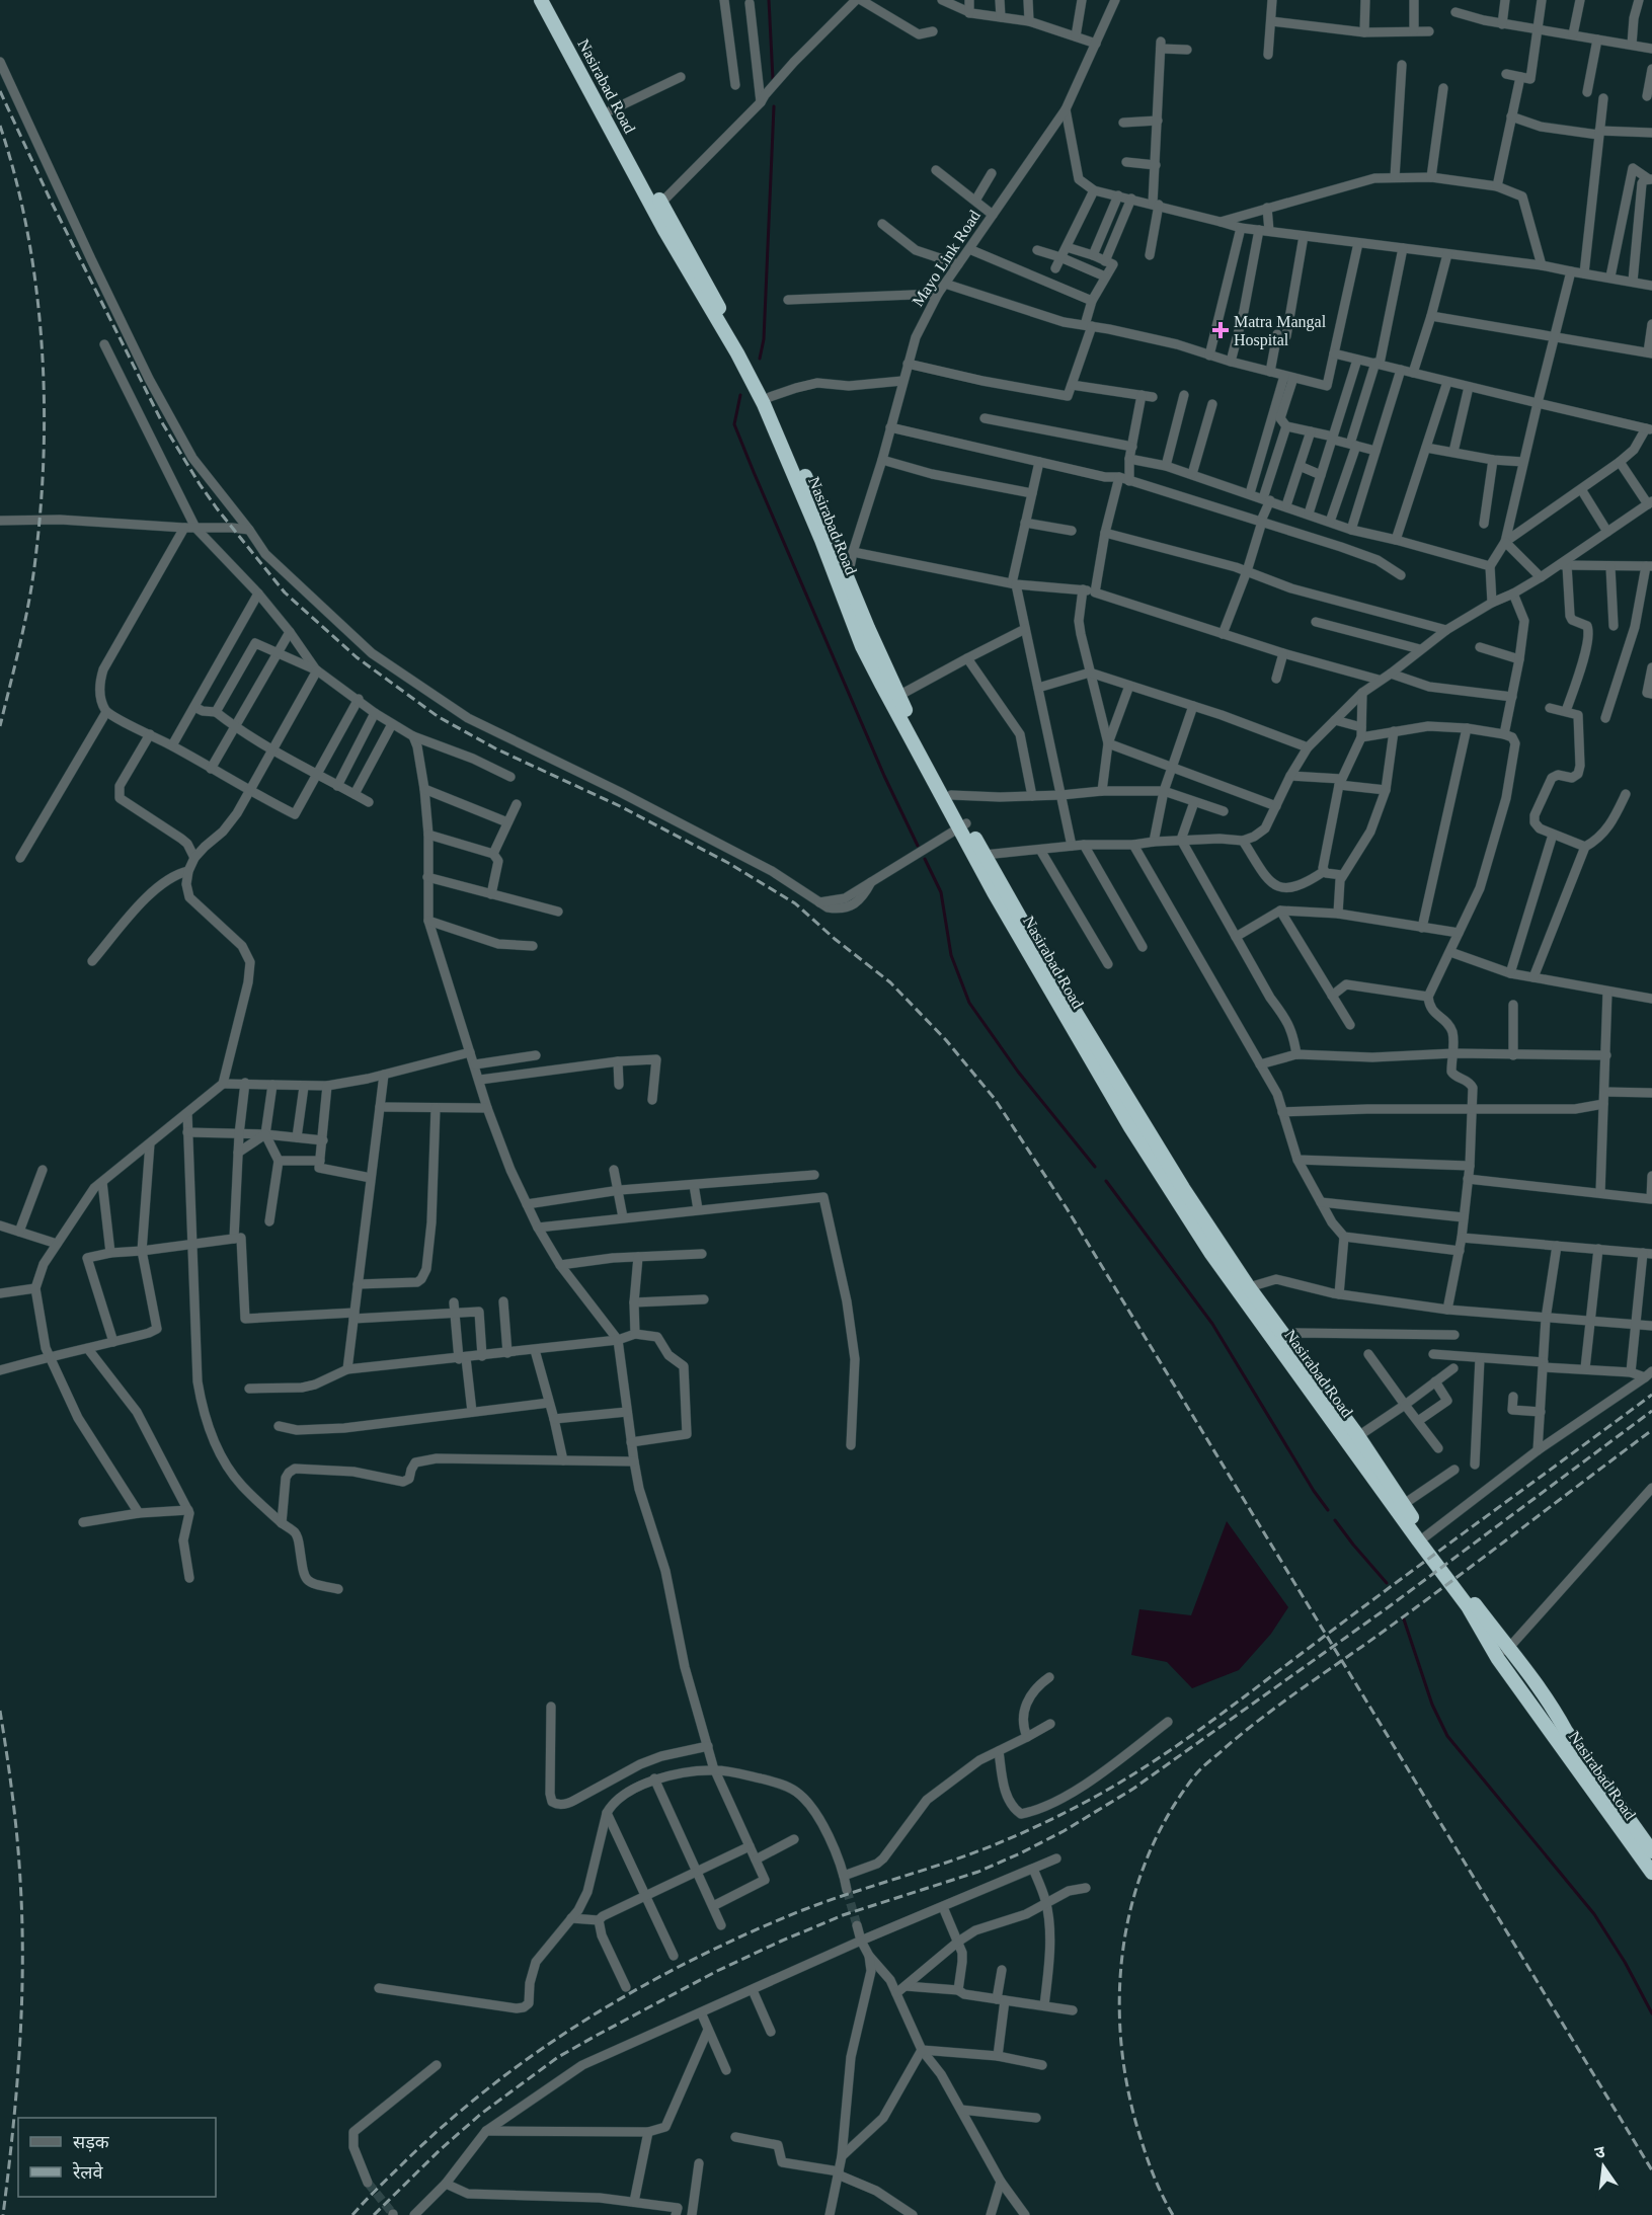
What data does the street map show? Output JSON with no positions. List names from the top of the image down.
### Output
{
  "streets": {
    "highway": ["Nasirabad Road"],
    "street": ["Mayo Link Road"]
  },
  "crossings": [
    ["Nasirabad Road", "Mayo Link Road"]
  ],
  "places": {
    "health": ["Matra Mangal Hospital"]
  },
  "legend": ["सड़क", "रेलवे"],
  "north": "top"
}
